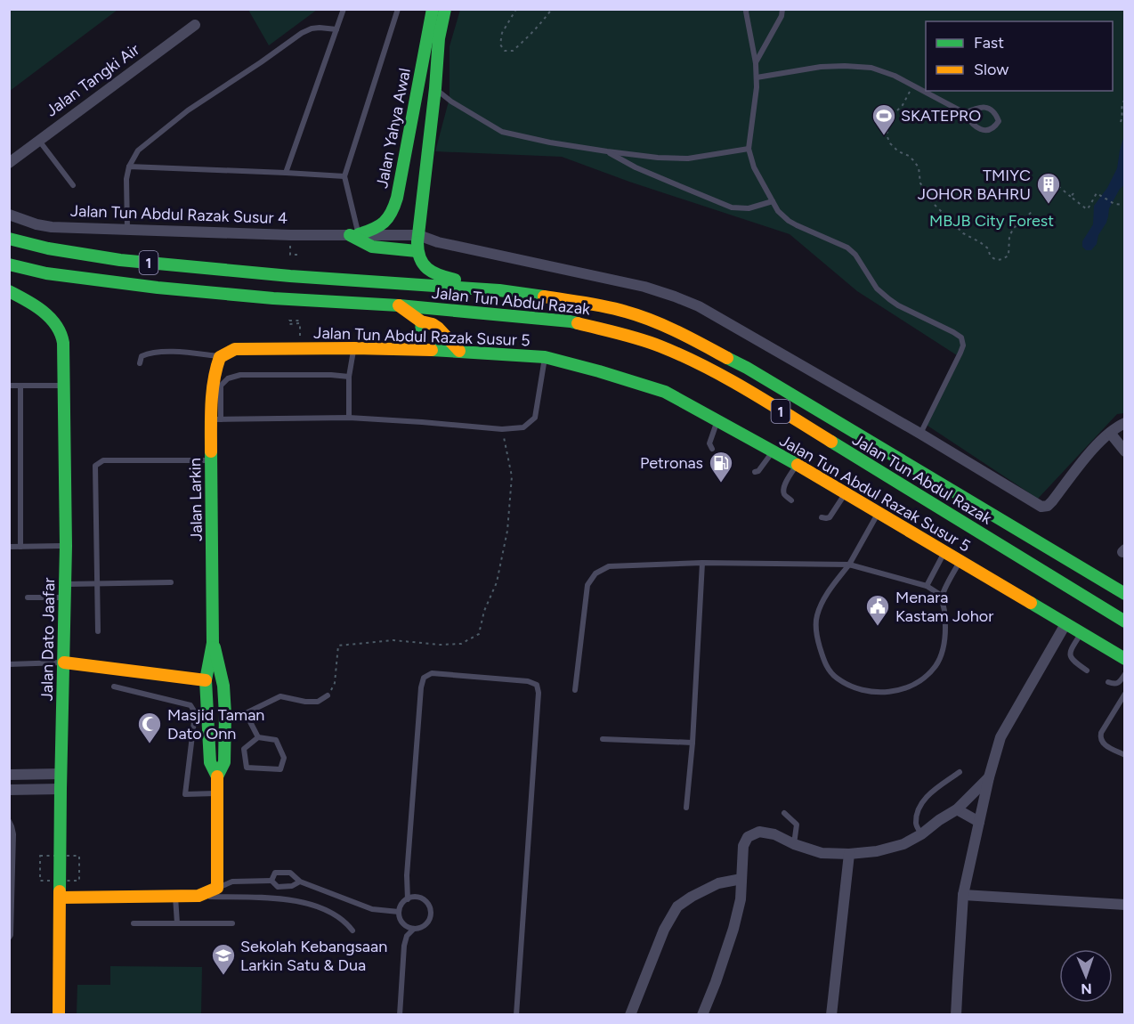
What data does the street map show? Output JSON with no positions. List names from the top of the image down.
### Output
{
  "streets": {
    "main road": [
      "Jalan Yahya Awal",
      "1",
      "Jalan Tun Abdul Razak",
      "Jalan Tun Abdul Razak Susur 5",
      "Jalan Larkin",
      "Jalan Dato Jaafar"
    ],
    "street": ["Jalan Tangki Air", "Jalan Tun Abdul Razak Susur 4"]
  },
  "crossings": [
    ["Jalan Yahya Awal", "Jalan Tun Abdul Razak Susur 4"],
    ["Jalan Tun Abdul Razak Susur 5", "Jalan Larkin"]
  ],
  "parks": ["MBJB City Forest"],
  "places": {
    "sports": ["SKATEPRO"],
    "building": ["TMIYC JOHOR BAHRU"],
    "fuel station": ["Petronas"],
    "public building": ["Menara Kastam Johor"],
    "mosque": ["Masjid Taman Dato Onn"],
    "school or university": ["Sekolah Kebangsaan Larkin Satu & Dua"]
  },
  "legend": ["Fast", "Slow"],
  "north": "bottom"
}
